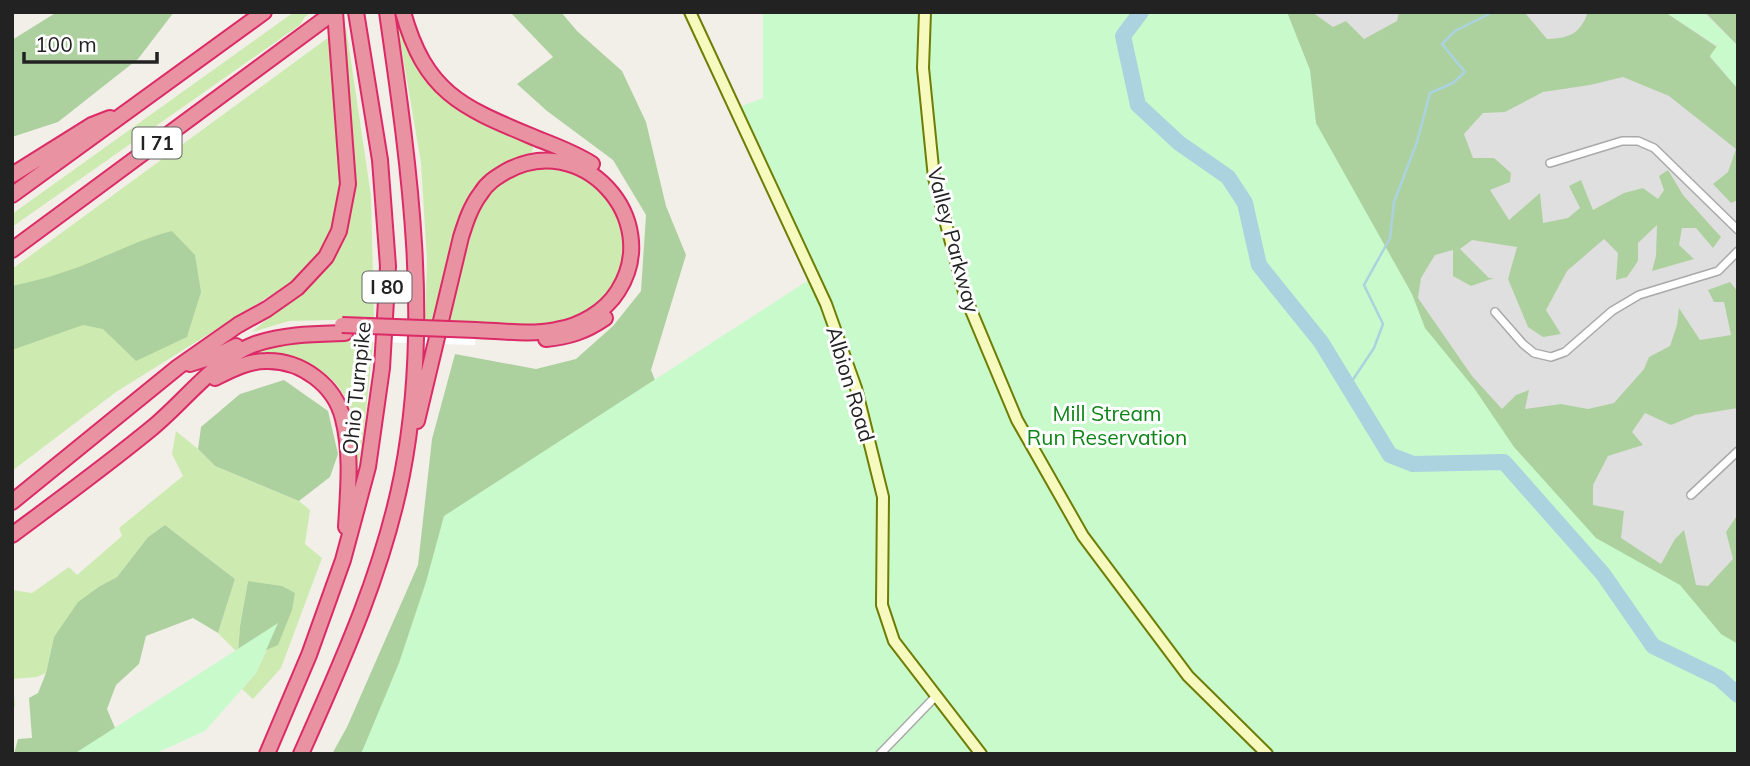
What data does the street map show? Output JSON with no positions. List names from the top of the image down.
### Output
{
  "streets": {
    "highway": ["I 71", "I 80", "Ohio Turnpike"],
    "street": ["Valley Parkway", "Albion Road"]
  },
  "parks": ["Mill Stream Run Reservation"],
  "scale_bar": "100 m"
}
